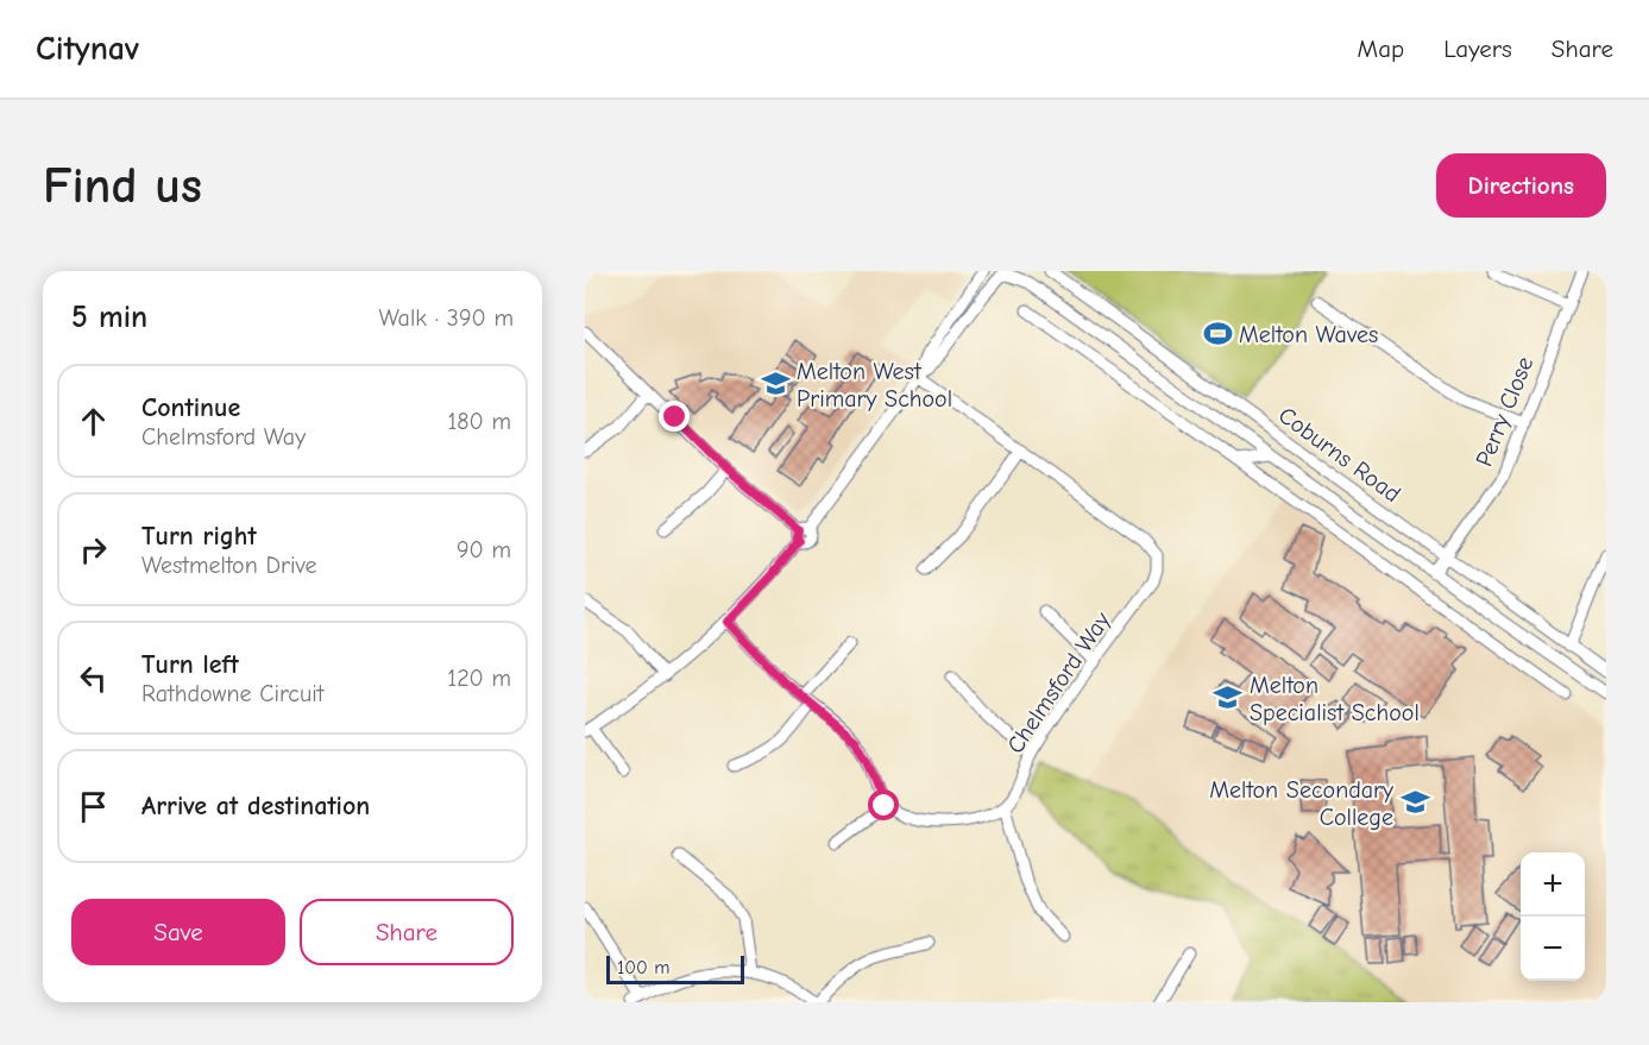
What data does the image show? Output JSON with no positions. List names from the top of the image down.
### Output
{
  "streets": {
    "street": ["Perry Close", "Coburns Road", "Chelmsford Way"]
  },
  "crossings": [
    ["Perry Close", "Coburns Road"]
  ],
  "places": {
    "sports": ["Melton Waves"],
    "school or university": ["Melton West Primary School", "Melton Specialist School", "Melton Secondary College"]
  },
  "scale_bar": "100 m",
  "page": {
    "header": "Citynav",
    "nav": ["Map", "Layers", "Share"],
    "buttons": [
      "Directions",
      ["Save", "Share"]
    ],
    "title": "Find us",
    "heading": ["5 min", "Walk · 390 m"],
    "list": [
      ["Continue", "Chelmsford Way", "180 m"],
      ["Turn right", "Westmelton Drive", "90 m"],
      ["Turn left", "Rathdowne Circuit", "120 m"],
      "Arrive at destination"
    ],
    "map_buttons": ["+", "−"],
    "scale": "100 m"
  }
}
